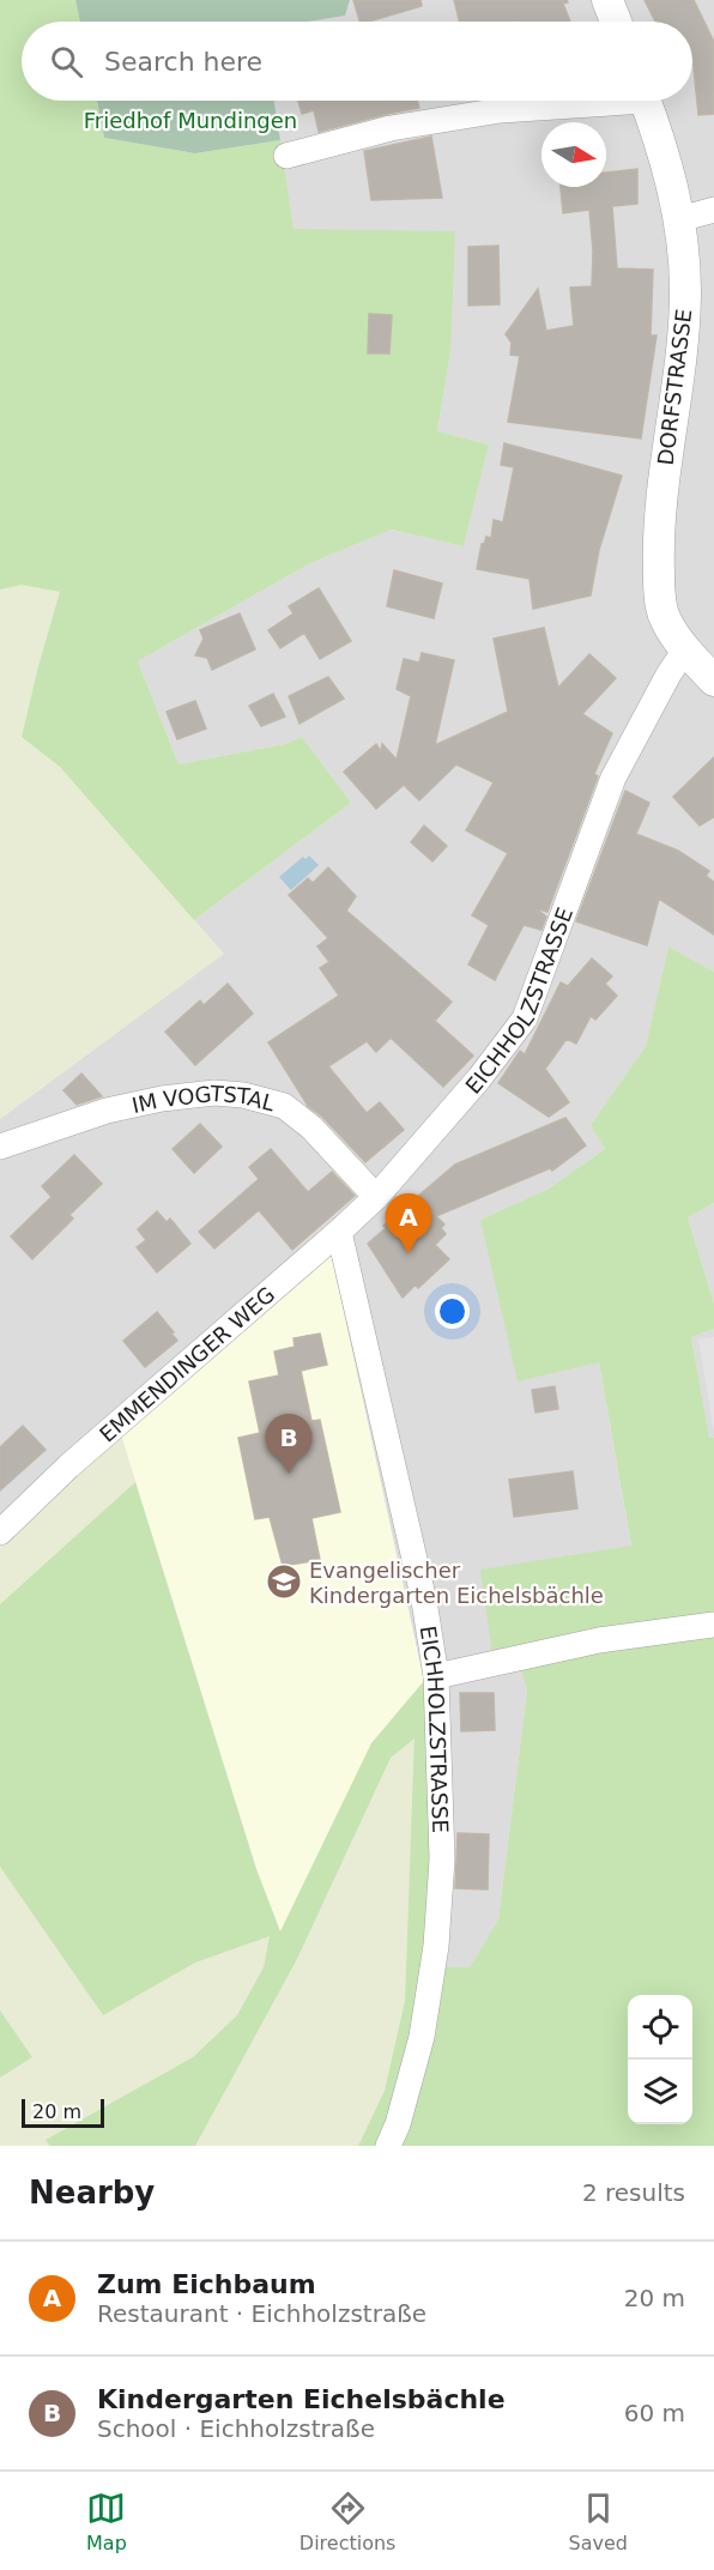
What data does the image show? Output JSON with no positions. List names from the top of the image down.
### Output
{
  "streets": {
    "street": [
      "DORFSTRASSE",
      "EICHHOLZSTRASSE",
      "IM VOGTSTAL",
      "EMMENDINGER WEG"
    ]
  },
  "crossings": [
    ["DORFSTRASSE", "EICHHOLZSTRASSE"],
    ["EICHHOLZSTRASSE", "IM VOGTSTAL"],
    ["EICHHOLZSTRASSE", "EMMENDINGER WEG"],
    ["IM VOGTSTAL", "EMMENDINGER WEG"]
  ],
  "parks": ["Friedhof Mundingen"],
  "places": {
    "school or university": ["Evangelischer Kindergarten Eichelsbächle"]
  },
  "scale_bar": "20 m",
  "north": "right",
  "page": {
    "search": "Search here",
    "pins": ["A", "B"],
    "scale": "20 m",
    "heading": ["Nearby", "2 results"],
    "list": [
      {
        "mark": "A",
        "name": "Zum Eichbaum",
        "note": "Restaurant · Eichholzstraße",
        "value": "20 m"
      },
      {
        "mark": "B",
        "name": "Kindergarten Eichelsbächle",
        "note": "School · Eichholzstraße",
        "value": "60 m"
      }
    ],
    "nav": ["Map", "Directions", "Saved"]
  }
}
